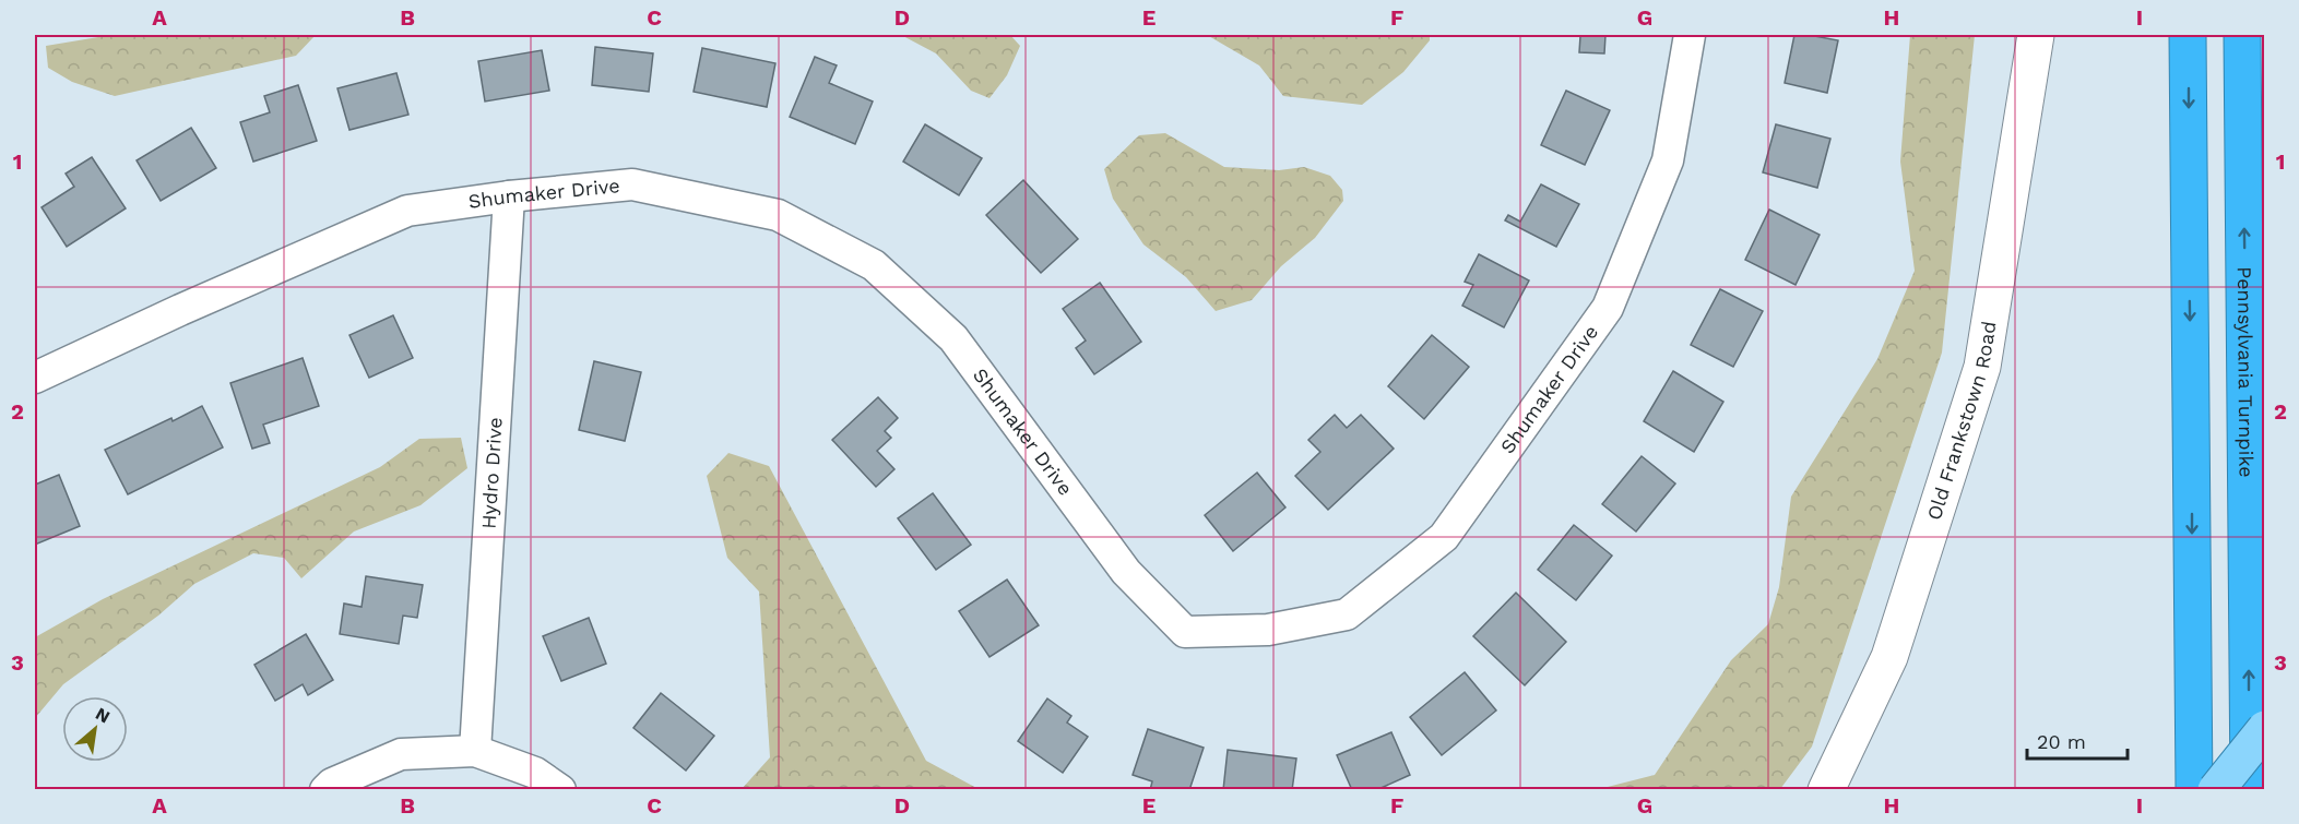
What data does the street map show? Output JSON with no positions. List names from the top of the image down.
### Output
{
  "streets": {
    "highway": ["Pennsylvania Turnpike"],
    "street": ["Shumaker Drive", "Old Frankstown Road", "Hydro Drive"]
  },
  "crossings": [
    ["Shumaker Drive", "Hydro Drive"]
  ],
  "scale_bar": "20 m",
  "north": "top right",
  "grid": {
    "columns": [
      "A",
      "B",
      "C",
      "D",
      "E",
      "F",
      "G",
      "H",
      "I"
    ],
    "rows": ["1", "2", "3"]
  }
}
